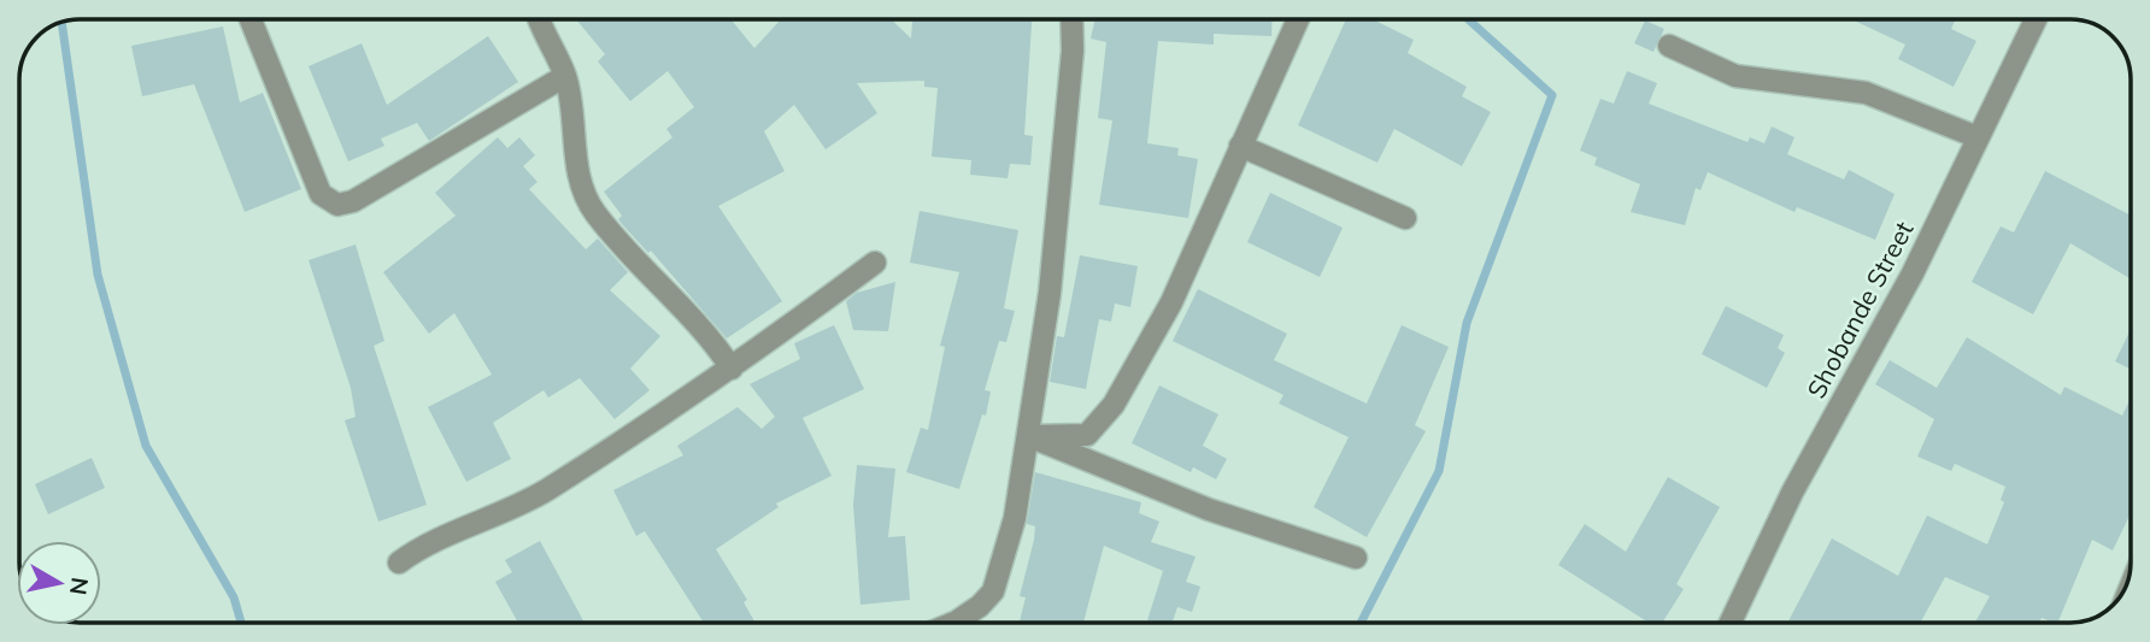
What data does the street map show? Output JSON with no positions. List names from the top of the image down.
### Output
{
  "streets": {
    "street": ["Shobande Street"]
  },
  "north": "right"
}
